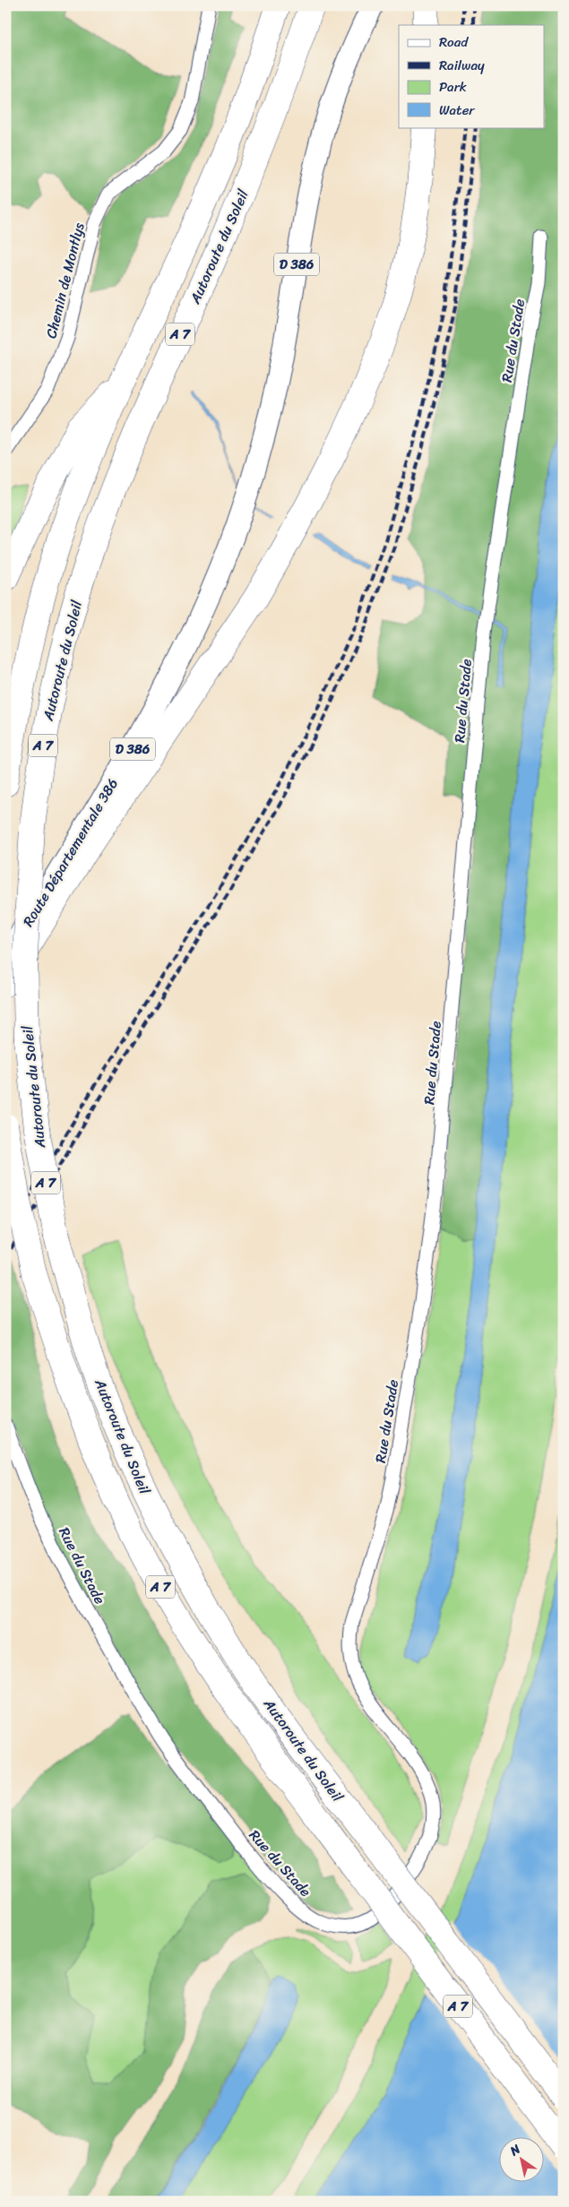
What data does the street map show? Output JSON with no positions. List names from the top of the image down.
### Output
{
  "streets": {
    "highway": ["Autoroute du Soleil", "A 7"],
    "main road": ["D 386", "Route Départementale 386"],
    "street": ["Chemin de Montlys", "Rue du Stade"]
  },
  "legend": [
    "Road",
    "Railway",
    "Park",
    "Water"
  ],
  "north": "top left"
}
